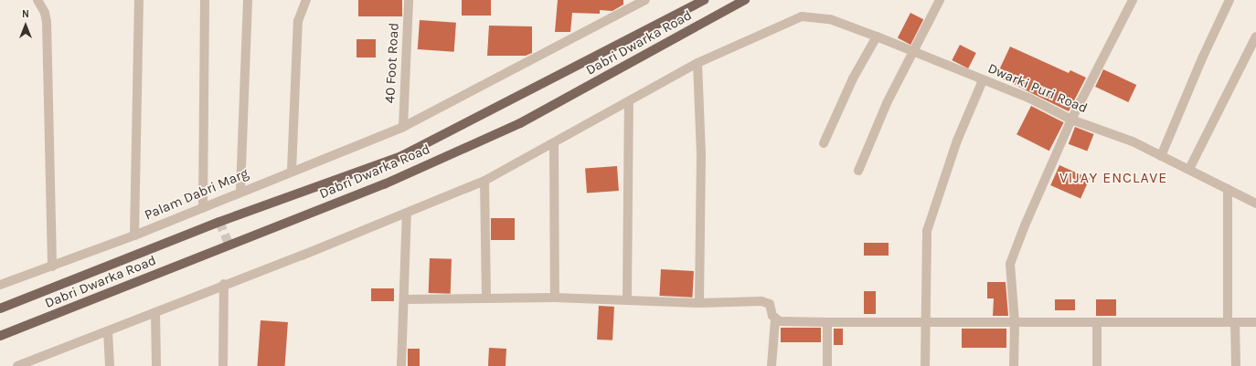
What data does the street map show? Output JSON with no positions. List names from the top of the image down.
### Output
{
  "streets": {
    "main road": ["Dabri Dwarka Road"],
    "street": ["40 Foot Road", "Dwarki Puri Road", "Palam Dabri Marg"]
  },
  "crossings": [
    ["40 Foot Road", "Palam Dabri Marg"]
  ],
  "districts": ["VIJAY ENCLAVE"],
  "north": "top"
}
